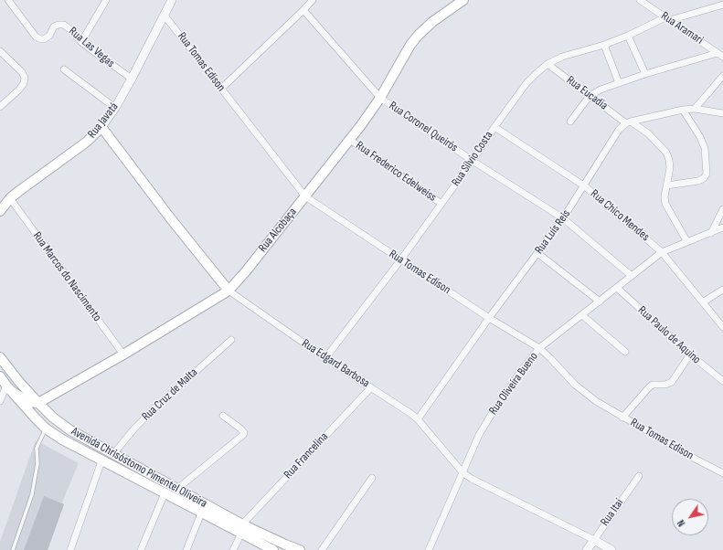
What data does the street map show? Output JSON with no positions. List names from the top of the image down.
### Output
{
  "streets": {
    "main road": [
      "Rua Javatá",
      "Rua Alcobaça",
      "Rua Edgard Barbosa",
      "Avenida Chrisóstomo Pimentel Oliveira"
    ],
    "street": [
      "Rua Aramari",
      "Rua Las Vegas",
      "Rua Tomas Edison",
      "Rua Eucadia",
      "Rua Coronel Queirós",
      "Rua Sílvio Costa",
      "Rua Frederico Edelweiss",
      "Rua Chico Mendes",
      "Rua Luís Reis",
      "Rua Marcos do Nascimento",
      "Rua Paulo de Aquino",
      "Rua Oliveira Bueno",
      "Rua Cruz de Malta",
      "Rua Francelina",
      "Rua Itaí"
    ]
  },
  "crossings": [
    ["Rua Aramari", "Rua Sílvio Costa"],
    ["Rua Las Vegas", "Rua Javatá"],
    ["Rua Tomas Edison", "Rua Javatá"],
    ["Rua Tomas Edison", "Rua Sílvio Costa"],
    ["Rua Tomas Edison", "Rua Alcobaça"],
    ["Rua Tomas Edison", "Rua Luís Reis"],
    ["Rua Tomas Edison", "Rua Oliveira Bueno"],
    ["Rua Eucadia", "Rua Sílvio Costa"],
    ["Rua Eucadia", "Rua Luís Reis"],
    ["Rua Eucadia", "Rua Oliveira Bueno"],
    ["Rua Javatá", "Rua Marcos do Nascimento"],
    ["Rua Javatá", "Rua Edgard Barbosa"],
    ["Rua Coronel Queirós", "Rua Sílvio Costa"],
    ["Rua Coronel Queirós", "Rua Alcobaça"],
    ["Rua Coronel Queirós", "Rua Luís Reis"],
    ["Rua Coronel Queirós", "Rua Oliveira Bueno"],
    ["Rua Sílvio Costa", "Rua Frederico Edelweiss"],
    ["Rua Sílvio Costa", "Rua Chico Mendes"],
    ["Rua Sílvio Costa", "Rua Edgard Barbosa"],
    ["Rua Frederico Edelweiss", "Rua Alcobaça"],
    ["Rua Chico Mendes", "Rua Luís Reis"],
    ["Rua Chico Mendes", "Rua Oliveira Bueno"],
    ["Rua Alcobaça", "Rua Marcos do Nascimento"],
    ["Rua Alcobaça", "Rua Edgard Barbosa"],
    ["Rua Alcobaça", "Avenida Chrisóstomo Pimentel Oliveira"],
    ["Rua Luís Reis", "Rua Edgard Barbosa"],
    ["Rua Paulo de Aquino", "Rua Oliveira Bueno"],
    ["Rua Edgard Barbosa", "Rua Oliveira Bueno"],
    ["Rua Edgard Barbosa", "Rua Francelina"],
    ["Rua Edgard Barbosa", "Rua Itaí"],
    ["Rua Cruz de Malta", "Avenida Chrisóstomo Pimentel Oliveira"],
    ["Rua Francelina", "Avenida Chrisóstomo Pimentel Oliveira"]
  ],
  "north": "bottom left"
}
